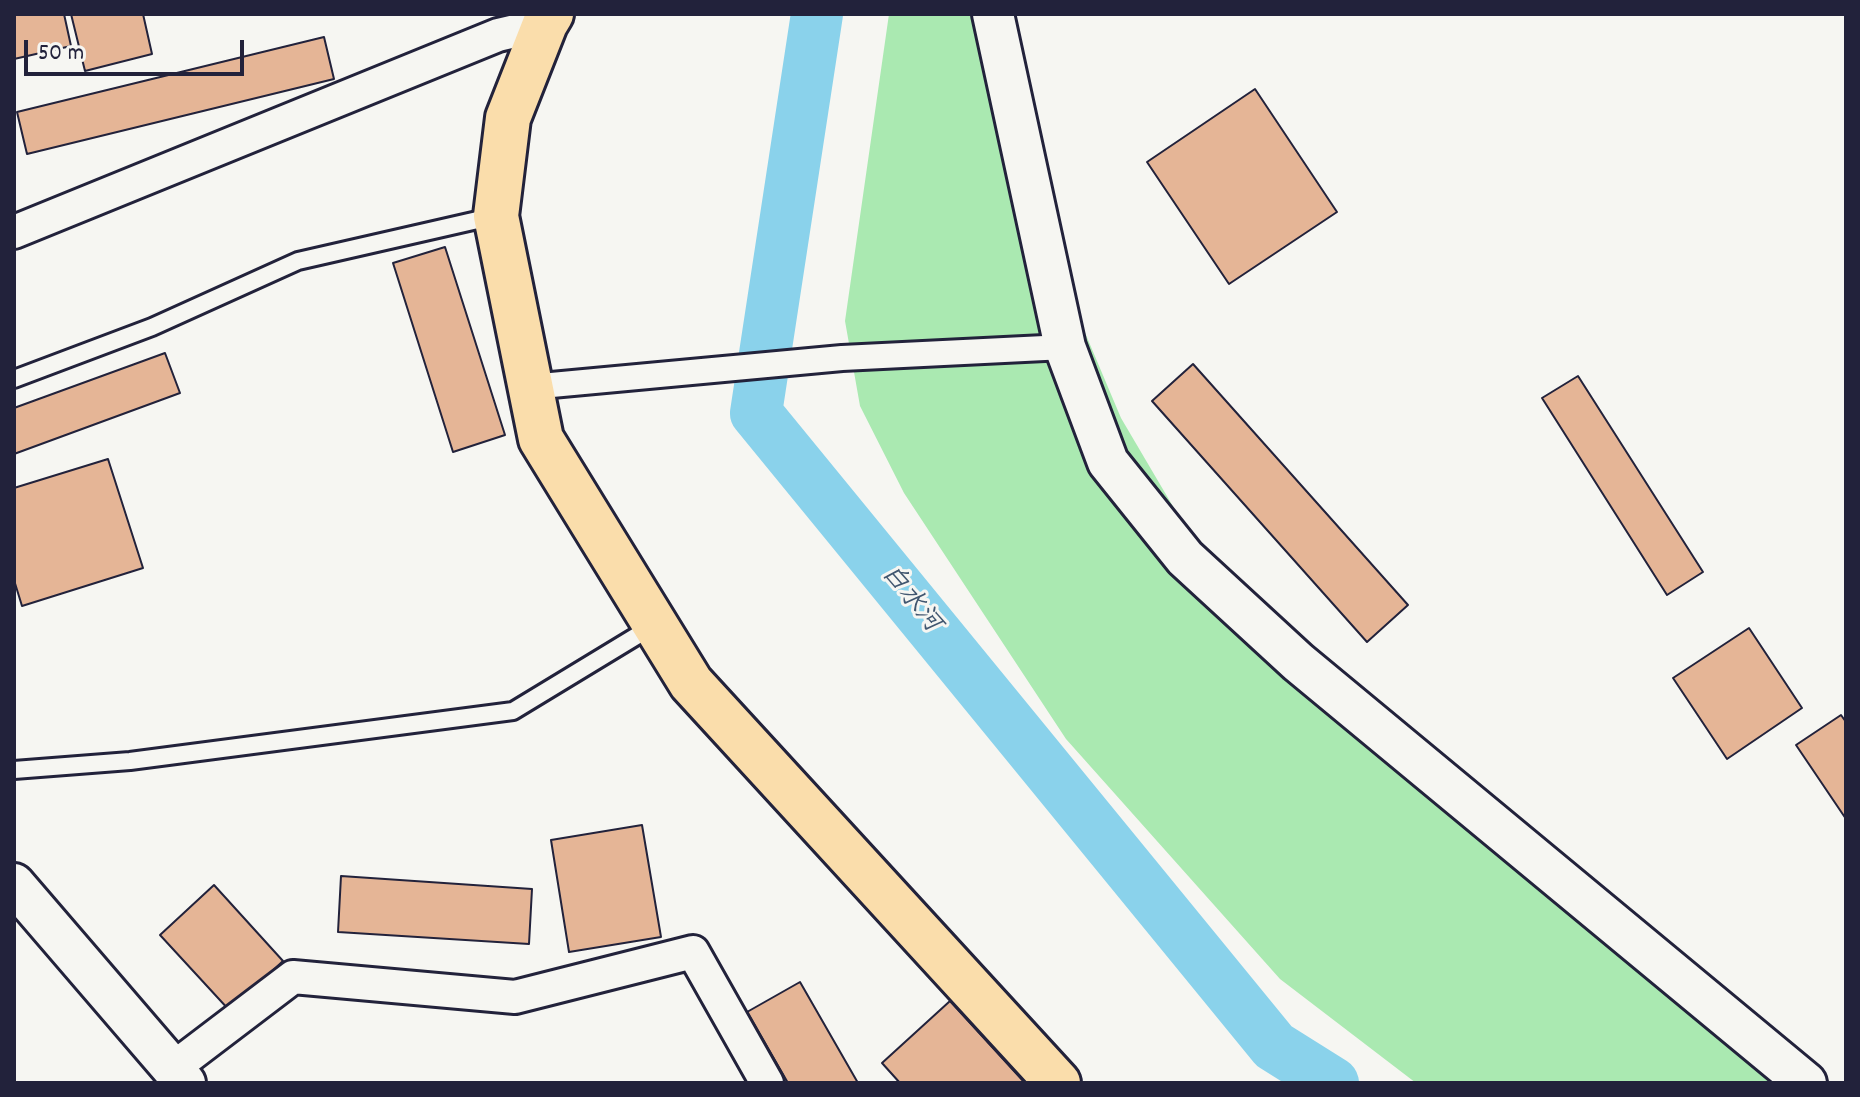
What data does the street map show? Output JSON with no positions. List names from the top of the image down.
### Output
{
  "water": ["白水河"],
  "scale_bar": "50 m"
}
